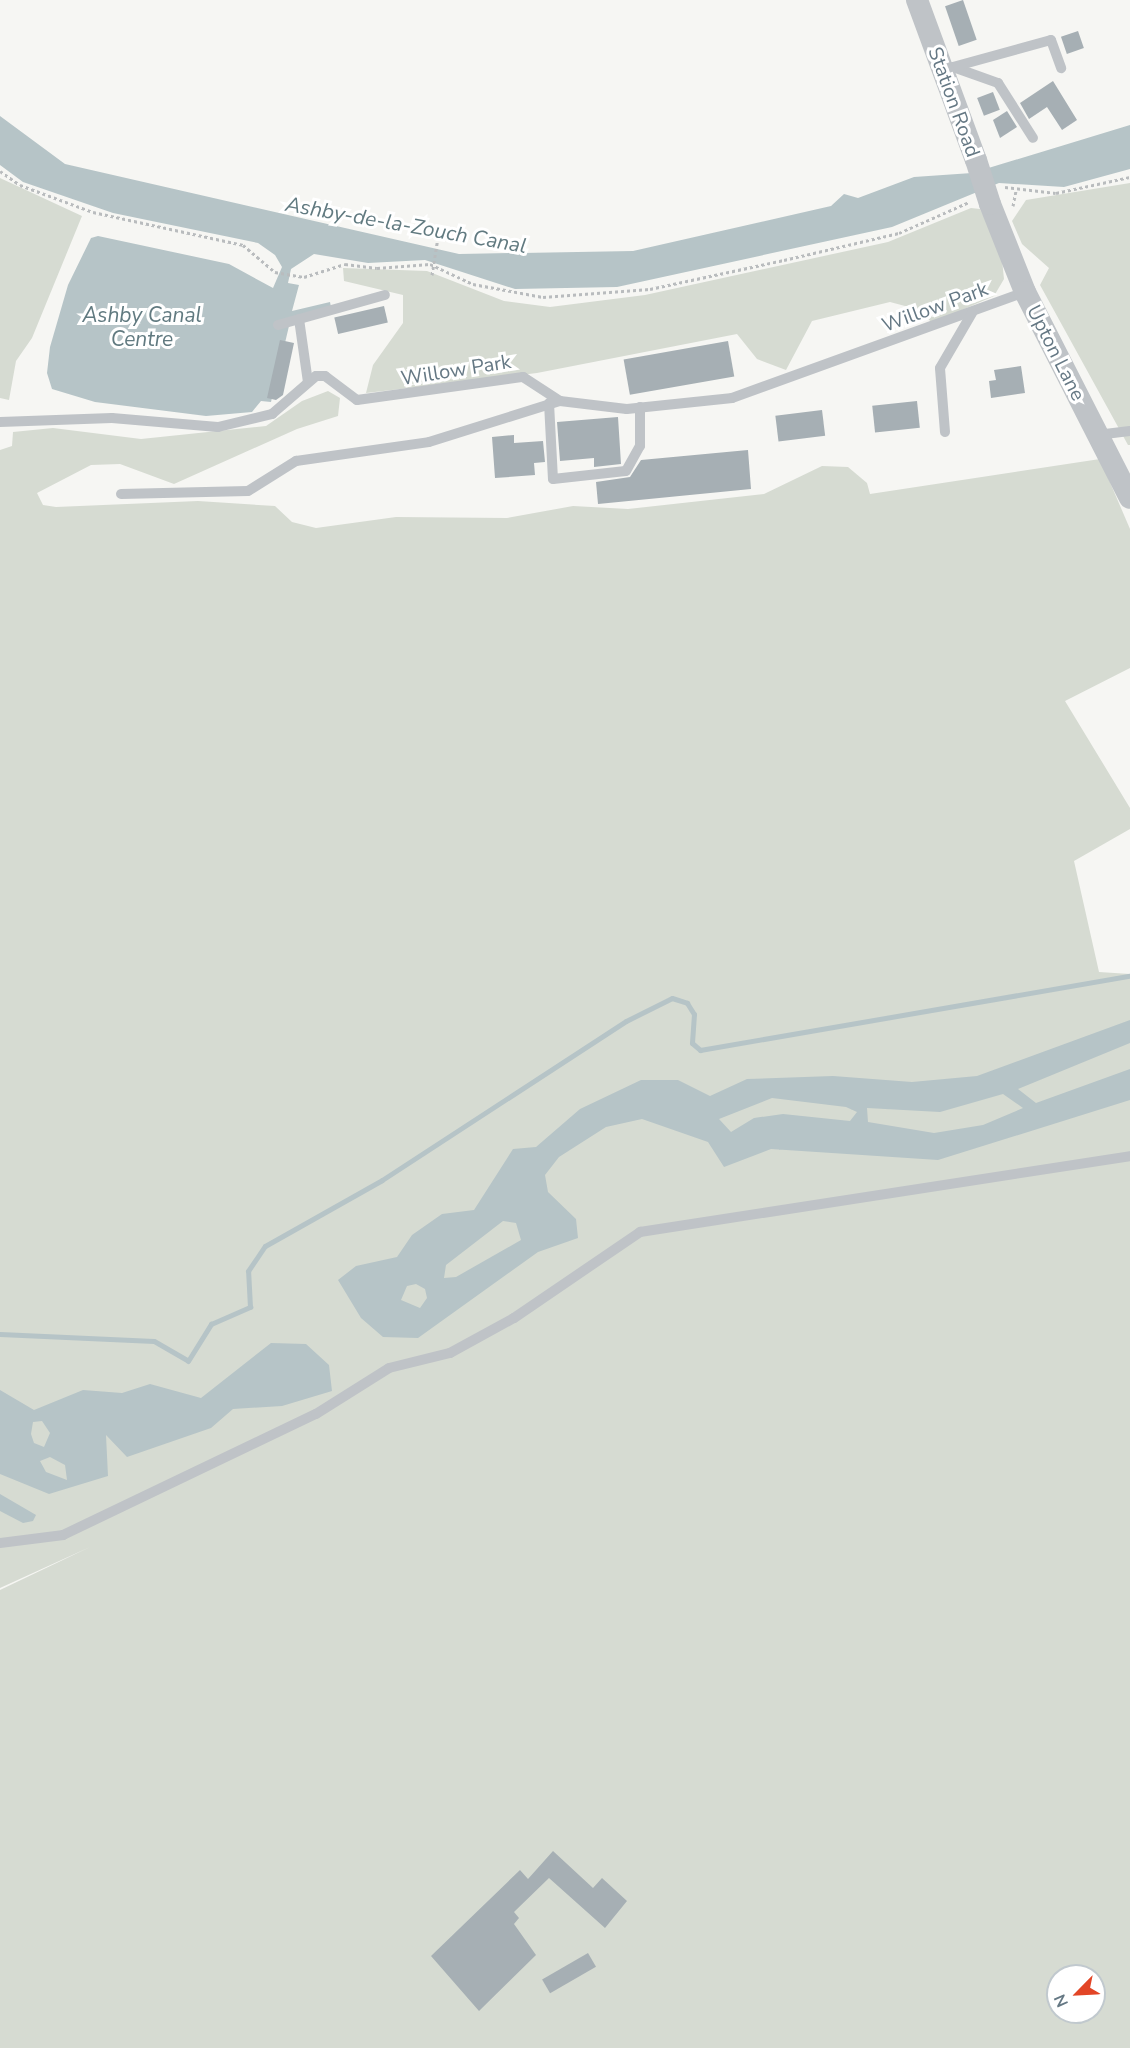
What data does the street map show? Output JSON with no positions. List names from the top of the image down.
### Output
{
  "streets": {
    "street": ["Station Road", "Upton Lane"],
    "lane": ["Willow Park"]
  },
  "crossings": [
    ["Station Road", "Upton Lane"],
    ["Willow Park", "Upton Lane"]
  ],
  "water": ["Ashby-de-la-Zouch Canal", "Ashby Canal Centre"],
  "north": "bottom left"
}
